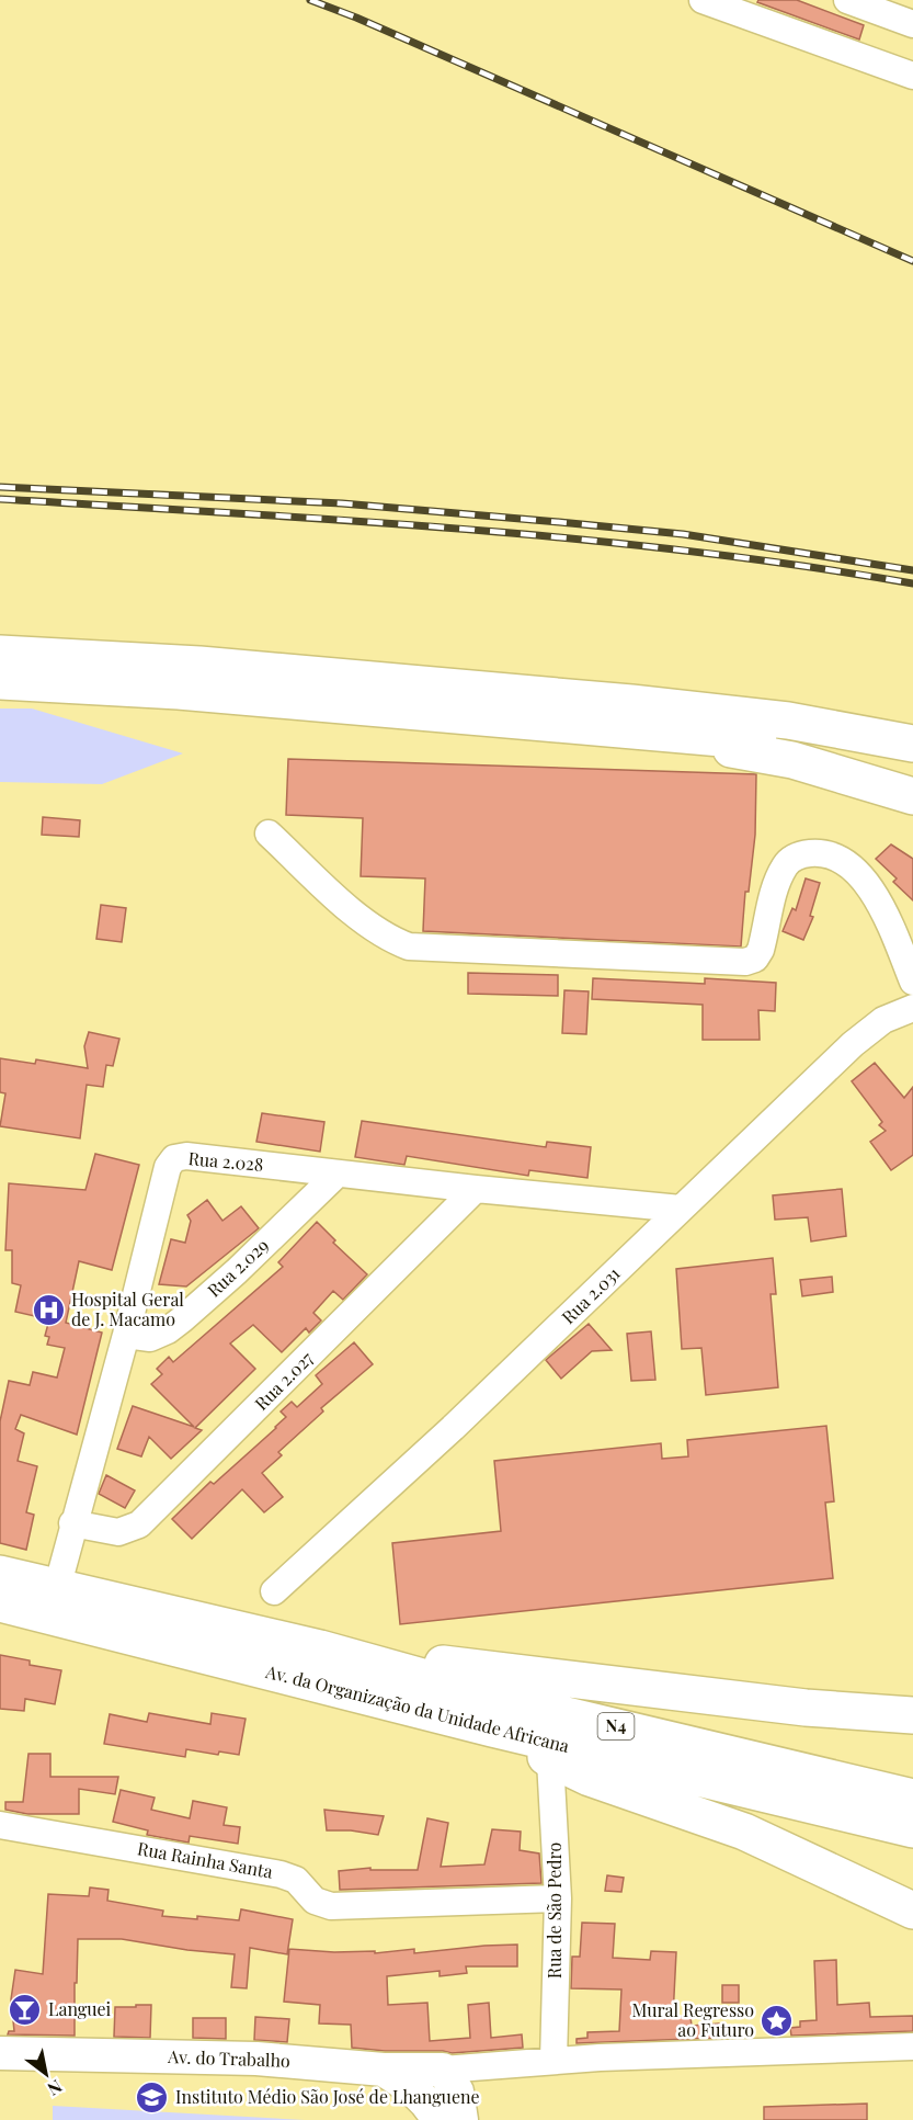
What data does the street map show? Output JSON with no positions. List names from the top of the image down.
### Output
{
  "streets": {
    "highway": ["Av. da Organização da Unidade Africana", "N4"],
    "main road": ["Av. do Trabalho"],
    "street": [
      "Rua 2.028",
      "Rua 2.029",
      "Rua 2.031",
      "Rua 2.027",
      "Rua Rainha Santa",
      "Rua de São Pedro"
    ]
  },
  "crossings": [
    ["Rua 2.028", "Rua 2.029"],
    ["Rua 2.028", "Rua 2.031"],
    ["Rua 2.028", "Rua 2.027"],
    ["Rua 2.028", "Av. da Organização da Unidade Africana"],
    ["Rua Rainha Santa", "Rua de São Pedro"]
  ],
  "places": {
    "hospital": ["Hospital Geral de J. Macamo"],
    "bar": ["Languei"],
    "place": ["Mural Regresso ao Futuro"],
    "school or university": ["Instituto Médio São José de Lhanguene"]
  },
  "north": "bottom right"
}
